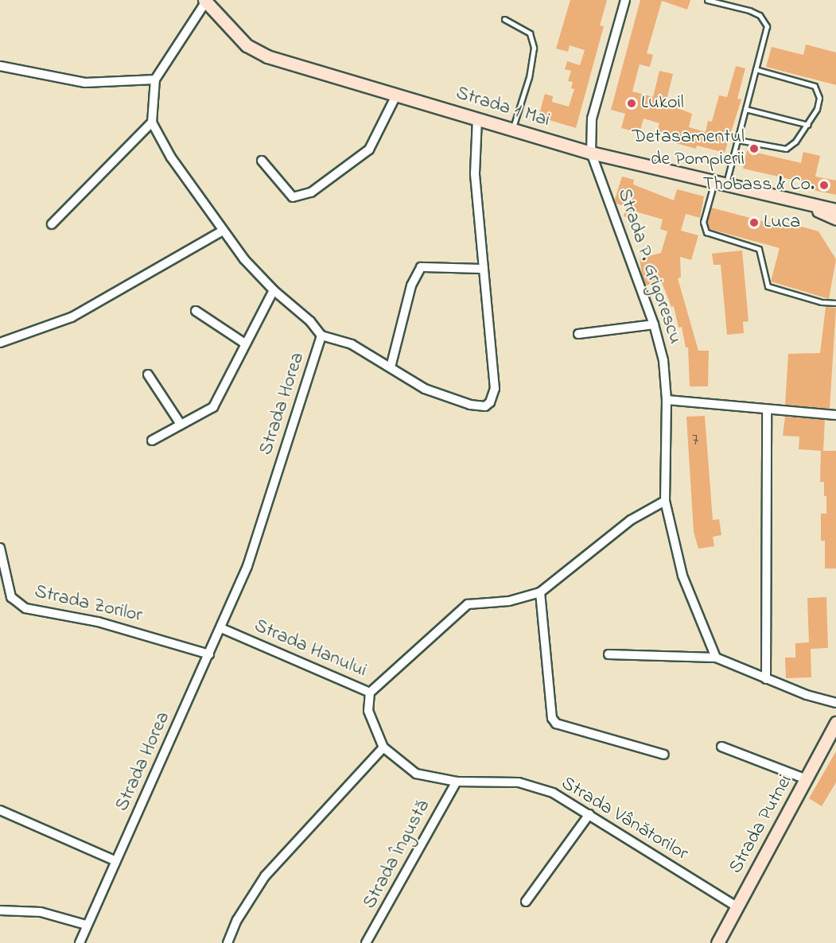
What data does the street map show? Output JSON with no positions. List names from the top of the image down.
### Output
{
  "streets": {
    "main road": ["Strada 1 Mai", "Strada Putnei"],
    "street": [
      "Strada P. Grigorescu",
      "Strada Horea",
      "Strada Zorilor",
      "Strada Hanului",
      "Strada Vânătorilor",
      "Strada Îngustă"
    ]
  },
  "crossings": [
    ["Strada 1 Mai", "Strada P. Grigorescu"],
    ["Strada P. Grigorescu", "Strada Hanului"],
    ["Strada Horea", "Strada Zorilor"],
    ["Strada Horea", "Strada Hanului"],
    ["Strada Hanului", "Strada Vânătorilor"],
    ["Strada Vânătorilor", "Strada Putnei"],
    ["Strada Vânătorilor", "Strada Îngustă"]
  ],
  "places": [
    "Lukoil",
    "Detasamentul de Pompierii",
    "Thobass & Co.",
    "Luca"
  ],
  "house_numbers": ["7"]
}
